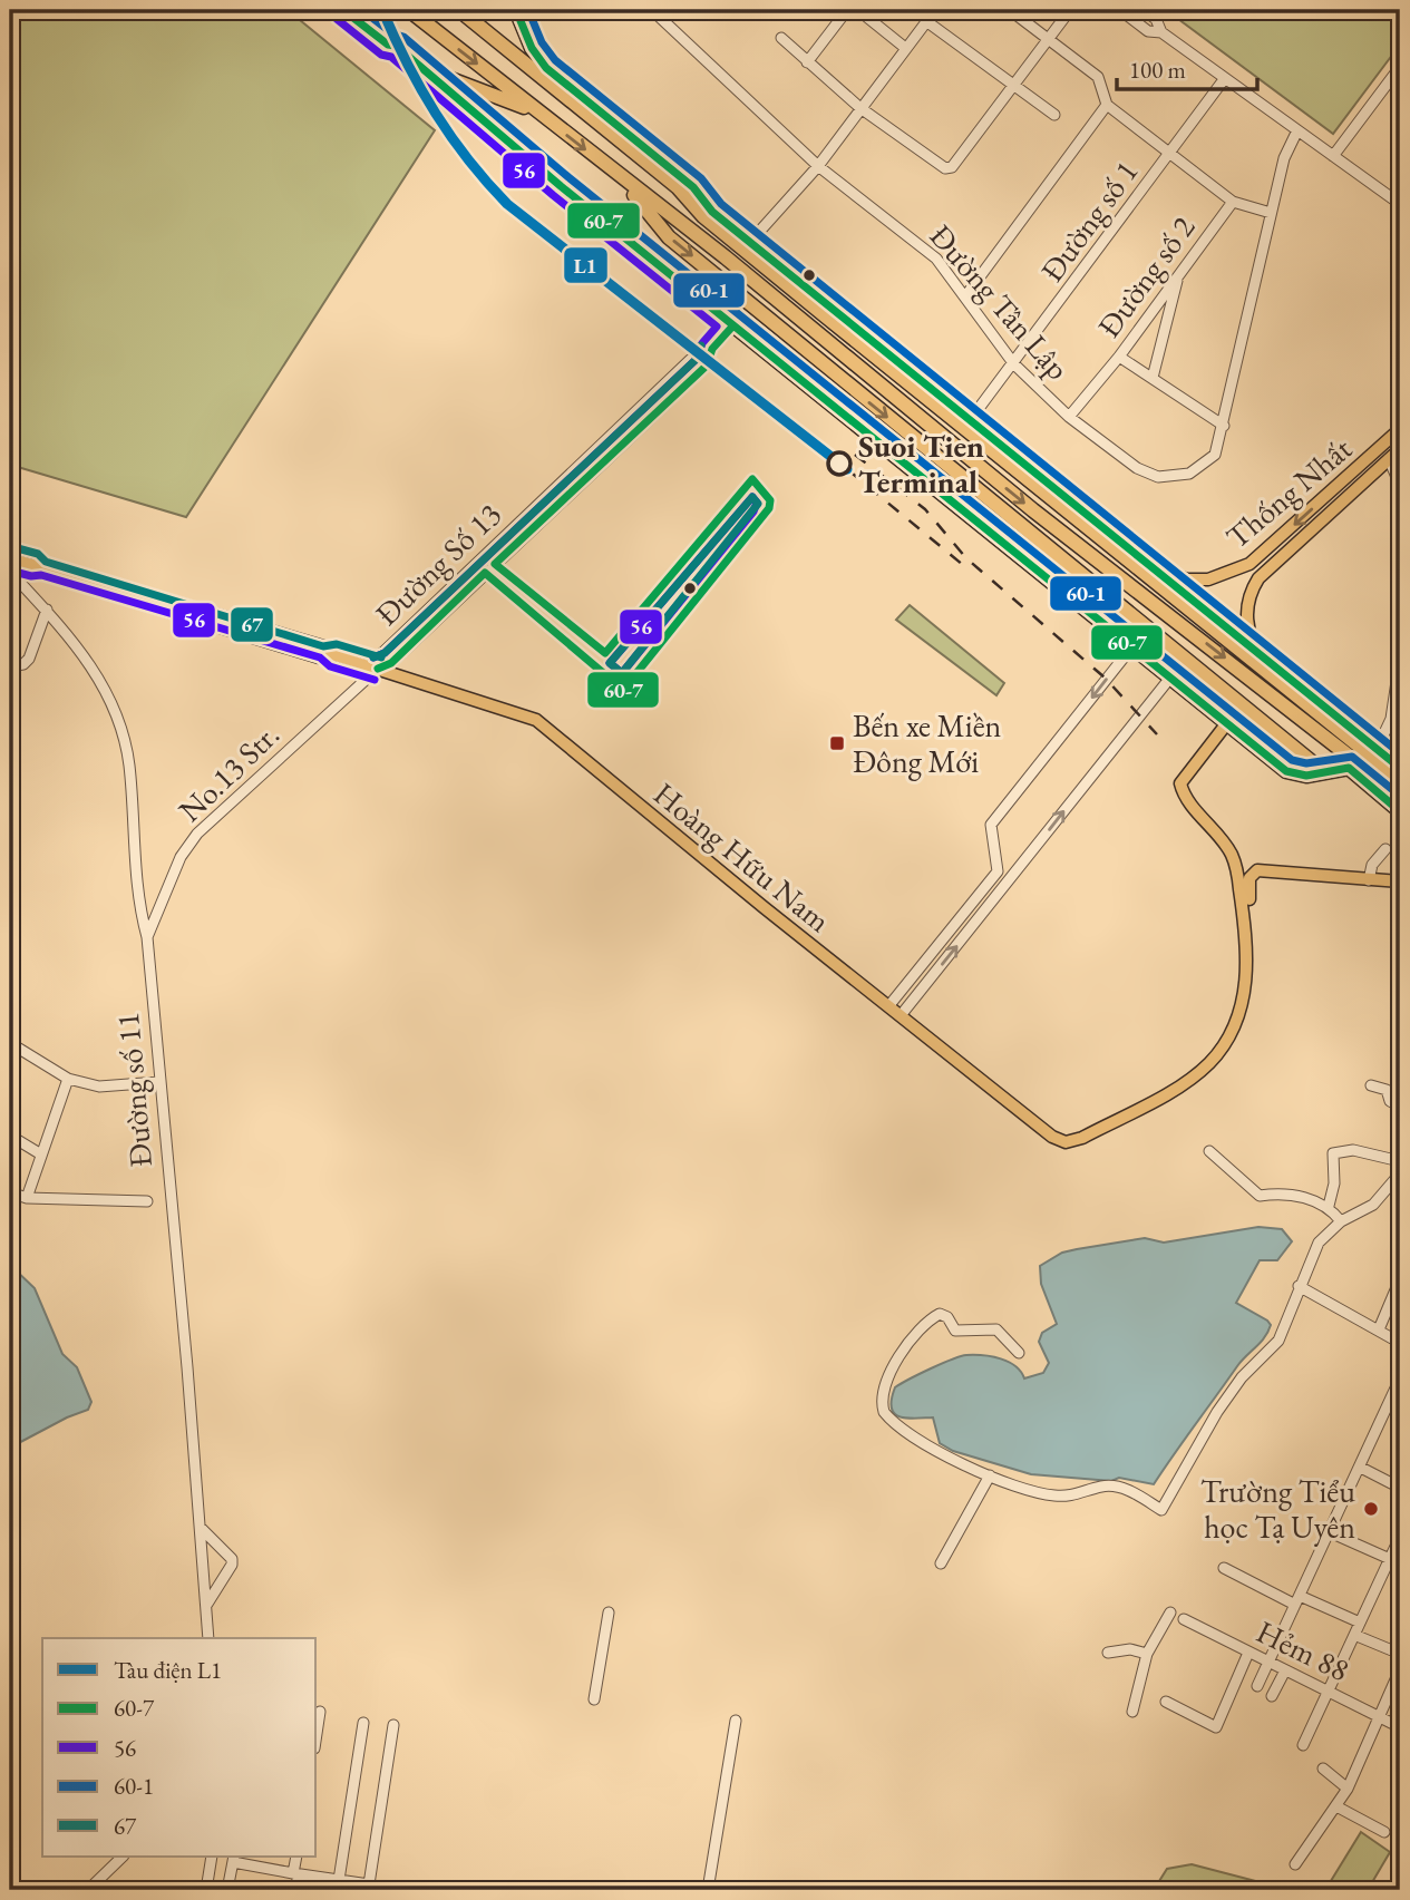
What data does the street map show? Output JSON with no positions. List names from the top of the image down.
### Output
{
  "streets": {
    "main road": ["Thống Nhất"],
    "street": [
      "Đường số 1",
      "Đường số 2",
      "Đường Tân Lập",
      "Đường Số 13",
      "No.13 Str.",
      "Đường số 11",
      "Hẻm 88"
    ]
  },
  "crossings": [
    ["Đường số 1", "Đường Tân Lập"],
    ["Đường số 2", "Đường Tân Lập"],
    ["Đường Số 13", "No.13 Str."],
    ["No.13 Str.", "Đường số 11"]
  ],
  "places": {
    "other": ["Suoi Tien Terminal", "Trường Tiểu học Tạ Uyên"],
    "transit": ["Bến xe Miền Đông Mới"]
  },
  "lines": [
    "metro line L1",
    "transit line 60-7",
    "transit line 60-1",
    "transit line 56",
    "transit line 67"
  ],
  "legend": [
    "Tàu điện L1",
    "60-7",
    "56",
    "60-1",
    "67"
  ],
  "scale_bar": "100 m"
}
